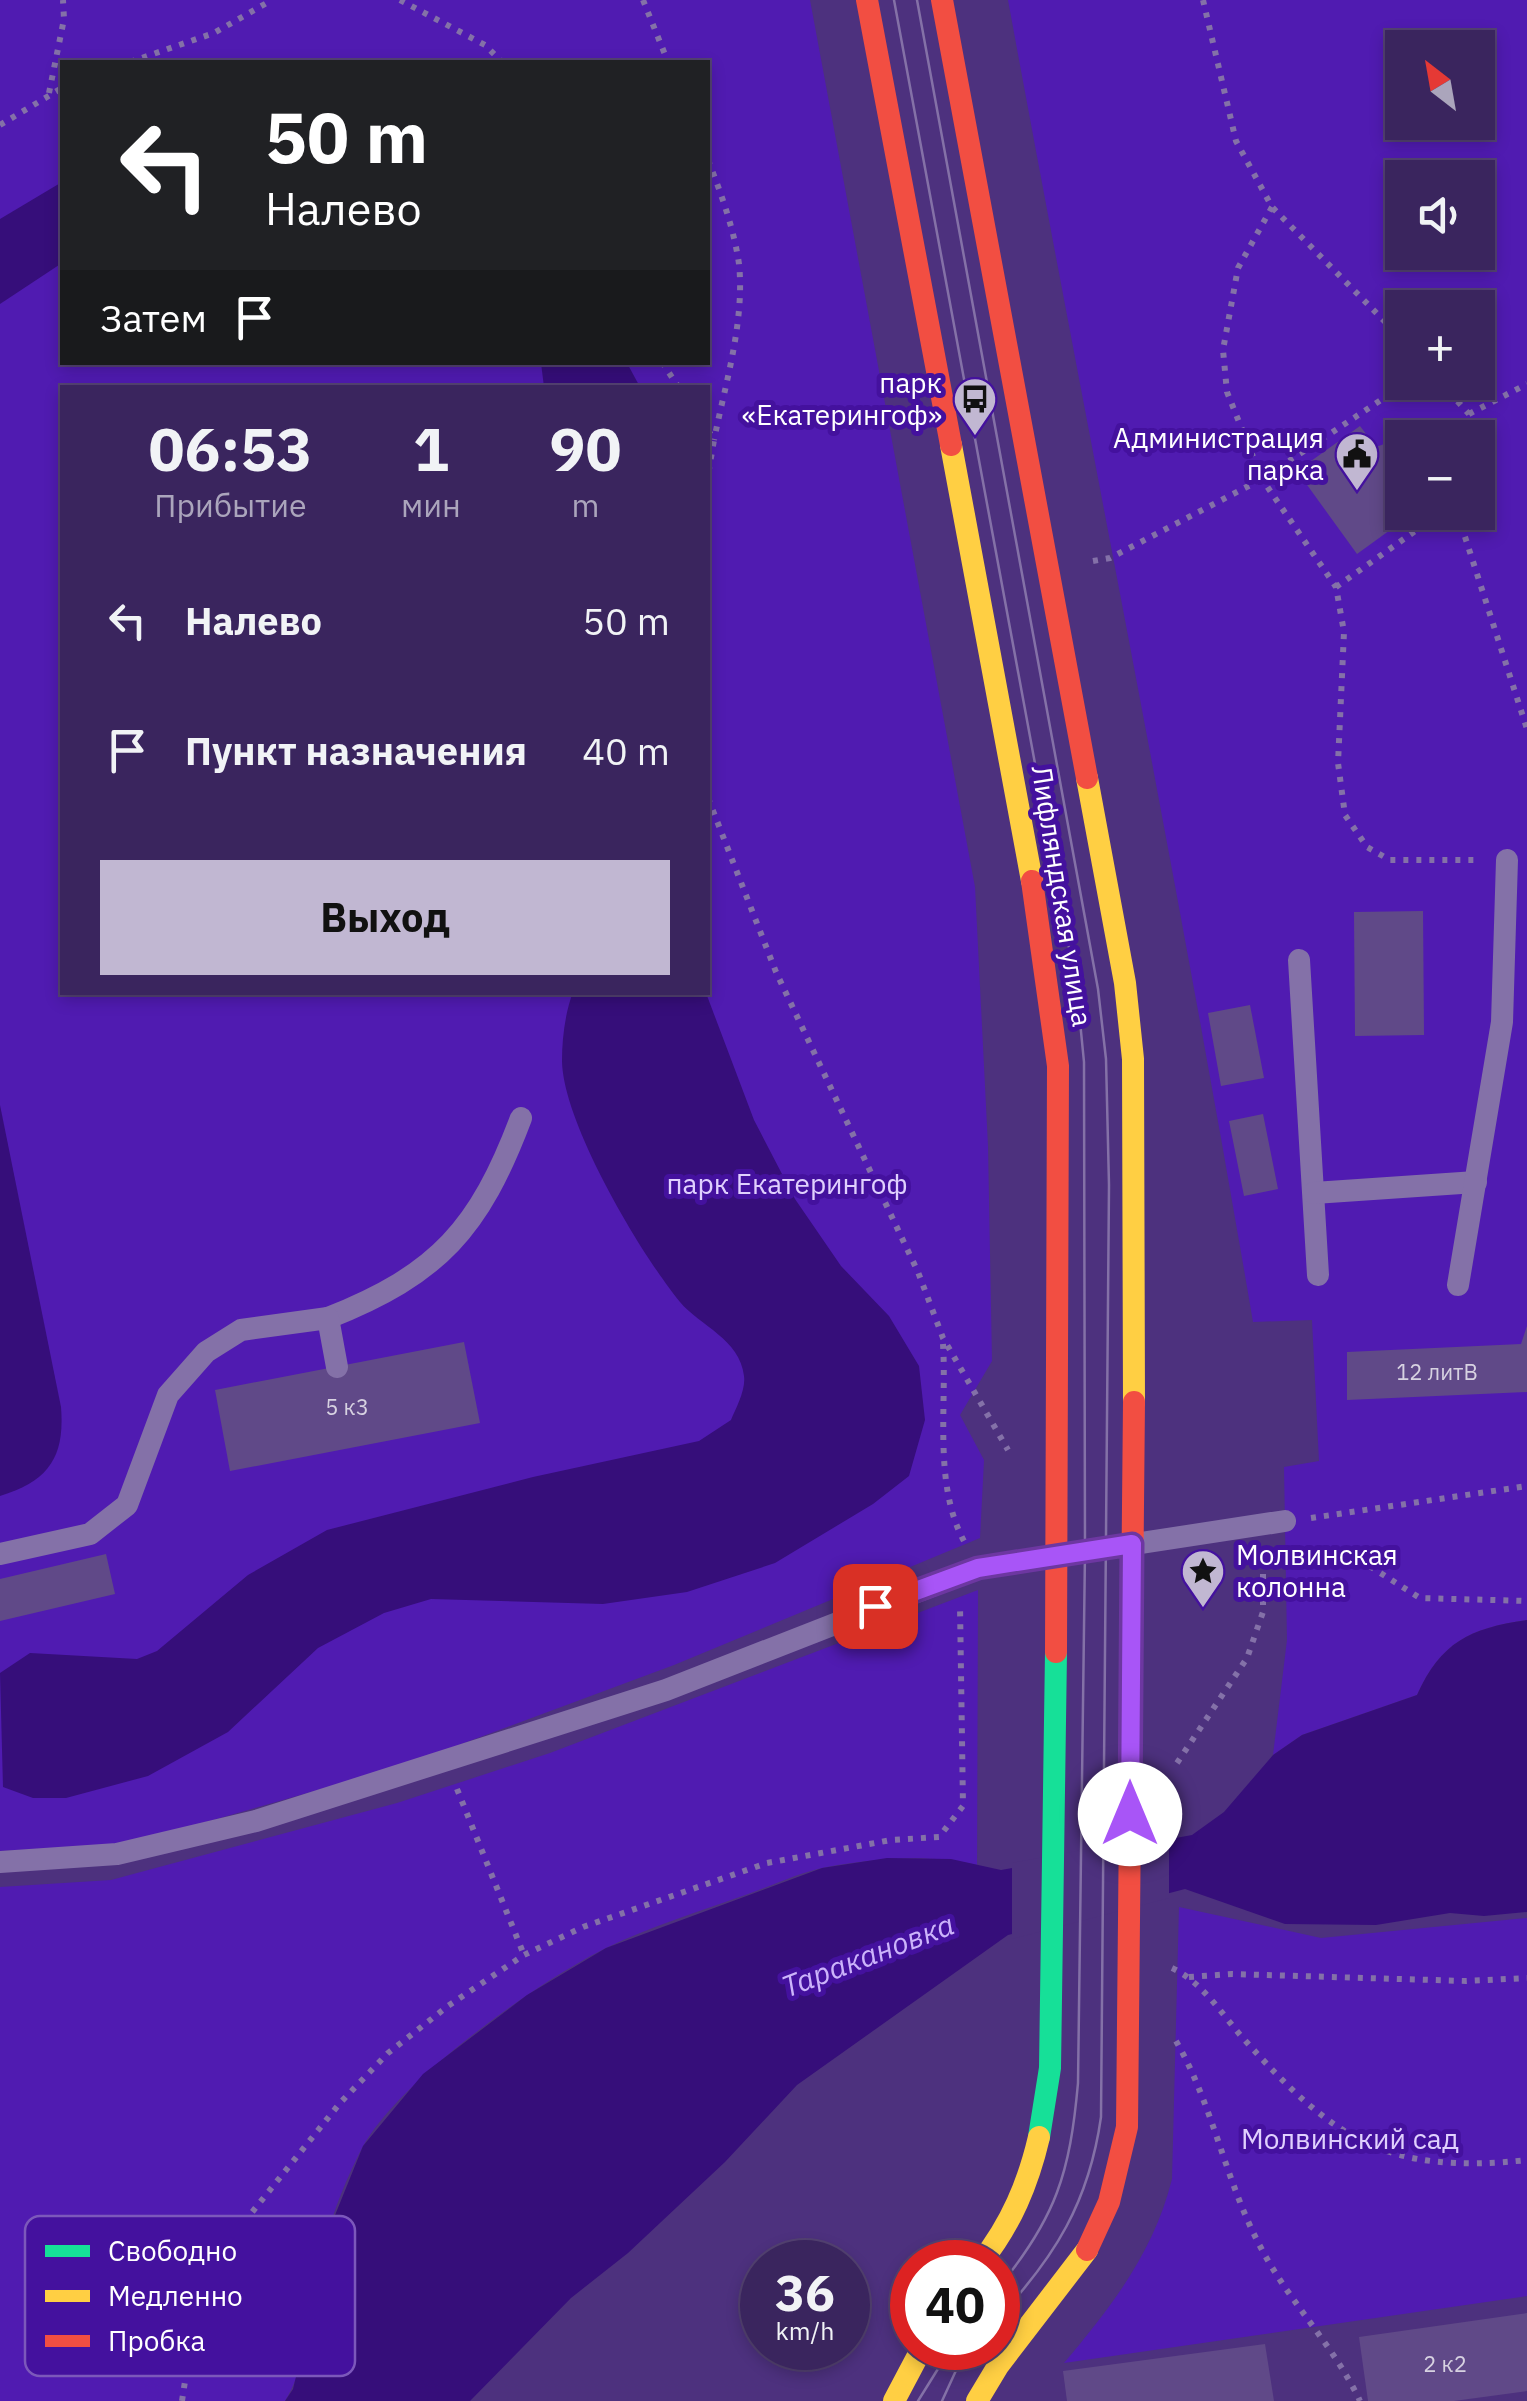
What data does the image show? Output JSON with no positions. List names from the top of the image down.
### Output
{
  "streets": {
    "street": ["Лифляндская улица"]
  },
  "water": ["Таракановка"],
  "parks": ["парк Екатерингоф", "Молвинский сад"],
  "places": {
    "bus stop": ["парк «Екатерингоф»"],
    "public building": ["Администрация парка"],
    "place": ["Молвинская колонна"]
  },
  "house_numbers": ["12 литВ", "5 к3", "2 к2"],
  "legend": ["Свободно", "Медленно", "Пробка"],
  "north": "top left",
  "page": {
    "map_buttons": ["+", "−"],
    "turn": ["50 m", "Налево"],
    "then": "Затем",
    "eta": [
      "06:53",
      "Прибытие",
      "1",
      "мин",
      "90",
      "m"
    ],
    "list": [
      {
        "name": "Налево",
        "value": "50 m"
      },
      {
        "name": "Пункт назначения",
        "value": "40 m"
      }
    ],
    "buttons": "Выход",
    "speed": "36 km/h",
    "limit": "40"
  }
}
